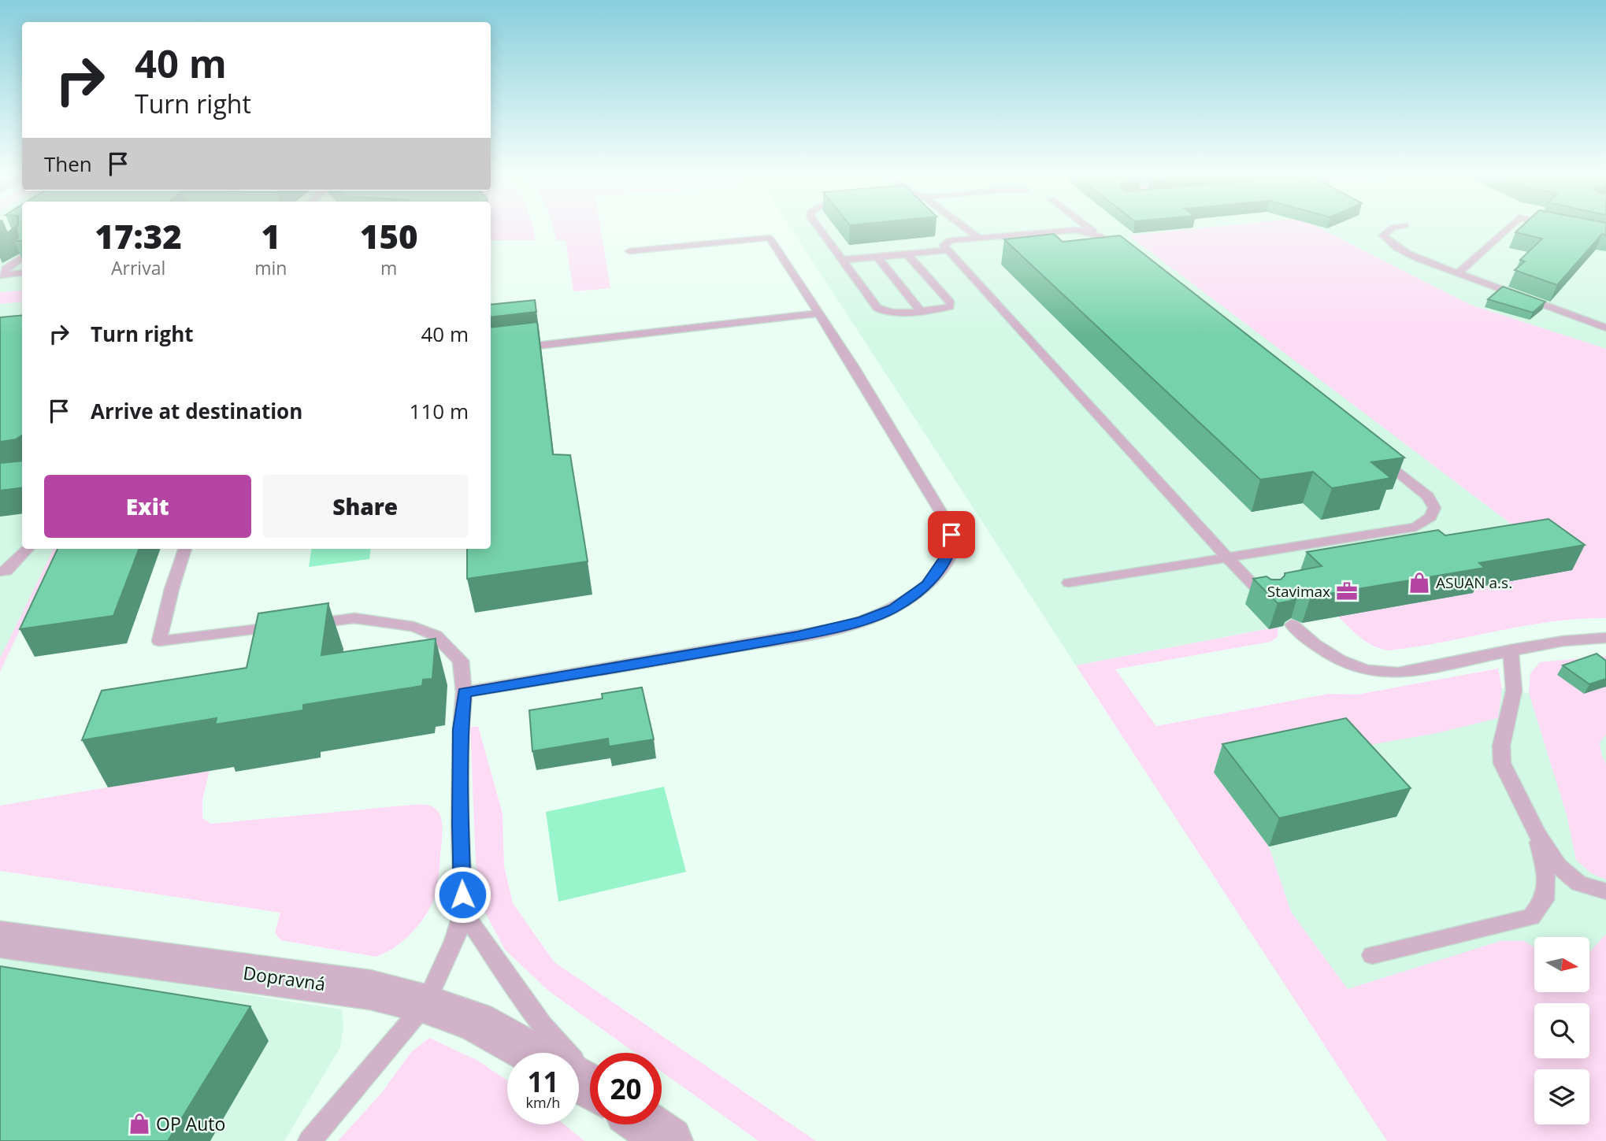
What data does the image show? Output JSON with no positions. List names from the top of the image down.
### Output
{
  "streets": {
    "street": ["Dopravná"]
  },
  "places": {
    "shop": ["ASUAN a.s.", "OP Auto"],
    "office": ["Stavimax"]
  },
  "north": "right",
  "page": {
    "turn": ["40 m", "Turn right"],
    "then": "Then",
    "eta": [
      "17:32",
      "Arrival",
      "1",
      "min",
      "150",
      "m"
    ],
    "list": [
      {
        "name": "Turn right",
        "value": "40 m"
      },
      {
        "name": "Arrive at destination",
        "value": "110 m"
      }
    ],
    "buttons": ["Exit", "Share"],
    "speed": "11 km/h",
    "limit": "20"
  }
}
